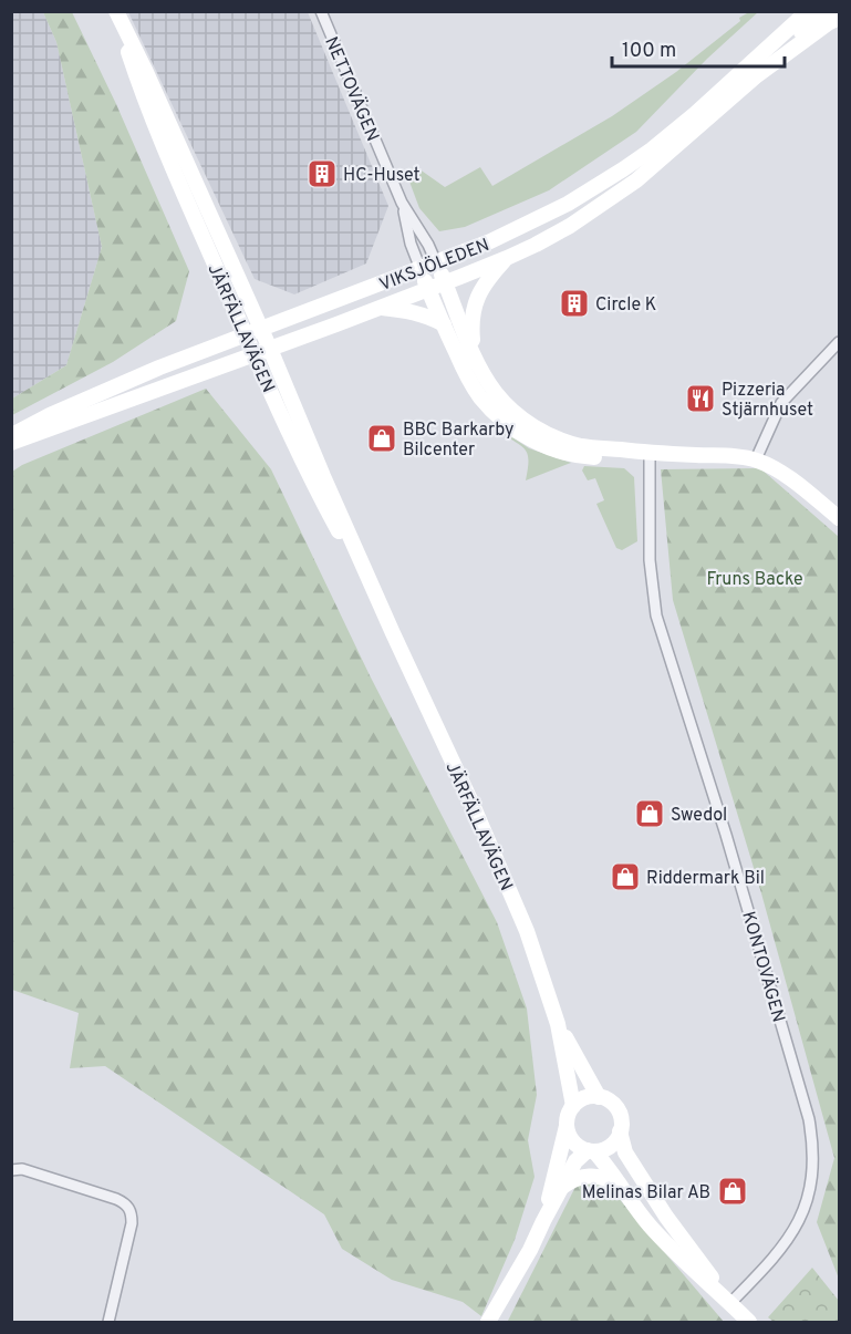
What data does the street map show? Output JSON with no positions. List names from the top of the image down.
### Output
{
  "streets": {
    "street": [
      "NETTOVÄGEN",
      "VIKSJÖLEDEN",
      "JÄRFÄLLAVÄGEN",
      "KONTOVÄGEN"
    ]
  },
  "crossings": [
    ["NETTOVÄGEN", "VIKSJÖLEDEN"],
    ["VIKSJÖLEDEN", "JÄRFÄLLAVÄGEN"]
  ],
  "parks": ["Fruns Backe"],
  "places": {
    "building": ["HC-Huset", "Circle K"],
    "restaurant": ["Pizzeria Stjärnhuset"],
    "shop": [
      "BBC Barkarby Bilcenter",
      "Swedol",
      "Riddermark Bil",
      "Melinas Bilar AB"
    ]
  },
  "scale_bar": "100 m"
}
